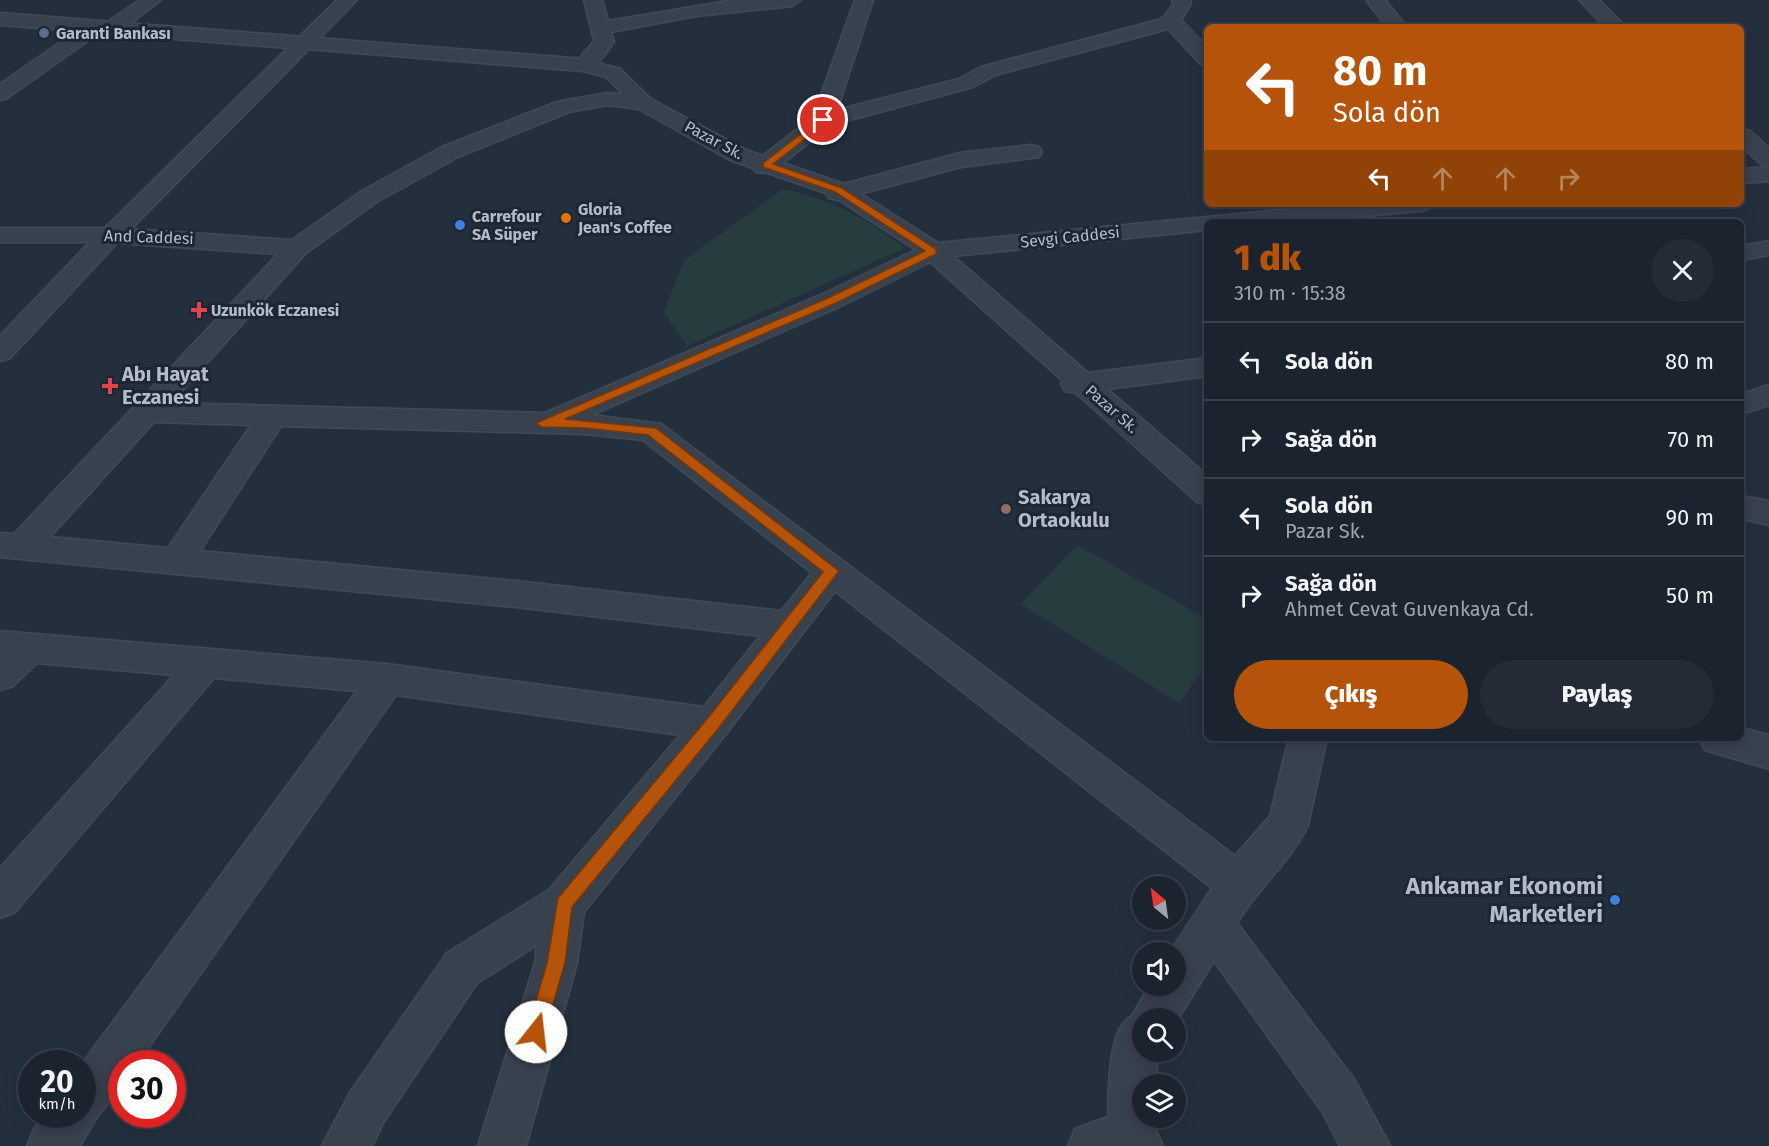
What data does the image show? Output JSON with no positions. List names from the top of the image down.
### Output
{
  "streets": {
    "street": ["Pazar Sk.", "And Caddesi", "Sevgi Caddesi"]
  },
  "crossings": [
    ["Pazar Sk.", "Sevgi Caddesi"]
  ],
  "places": {
    "other": [
      "Garanti Bankası",
      "Gloria Jean's Coffee",
      "Carrefour SA Süper",
      "Sakarya Ortaokulu",
      "Ankamar Ekonomi Marketleri"
    ],
    "health": ["Uzunkök Eczanesi", "Abı Hayat Eczanesi"]
  },
  "north": "top left",
  "page": {
    "turn": ["80 m", "Sola dön"],
    "heading": ["1 dk", "310 m · 15:38"],
    "list": [
      {
        "name": "Sola dön",
        "value": "80 m"
      },
      {
        "name": "Sağa dön",
        "value": "70 m"
      },
      {
        "name": "Sola dön",
        "note": "Pazar Sk.",
        "value": "90 m"
      },
      {
        "name": "Sağa dön",
        "note": "Ahmet Cevat Guvenkaya Cd.",
        "value": "50 m"
      }
    ],
    "buttons": ["Çıkış", "Paylaş"],
    "speed": "20 km/h",
    "limit": "30"
  }
}
